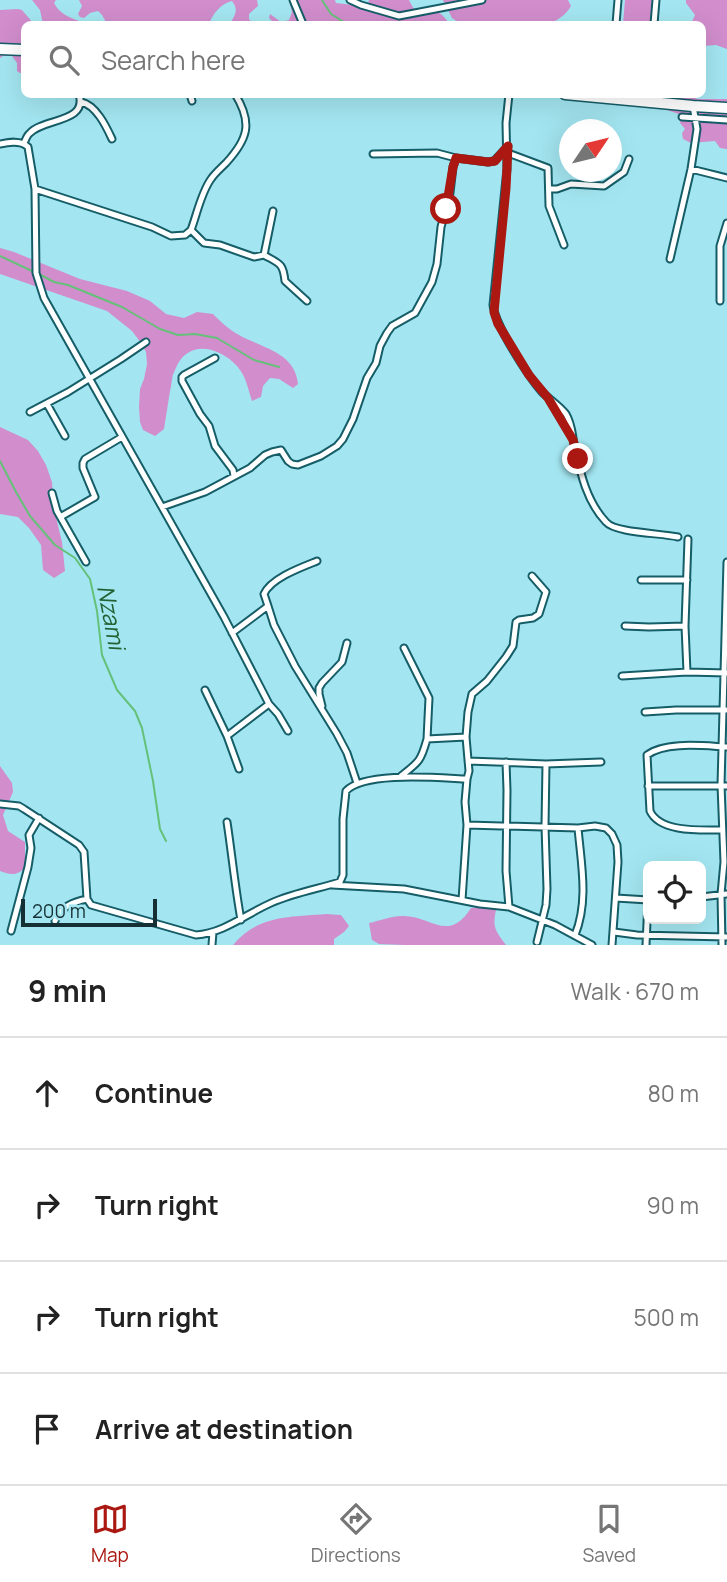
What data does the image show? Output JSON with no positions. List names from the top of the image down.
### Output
{
  "water": ["Nzami"],
  "scale_bar": "200 m",
  "north": "top right",
  "page": {
    "search": "Search here",
    "scale": "200 m",
    "heading": ["9 min", "Walk · 670 m"],
    "list": [
      ["Continue", "80 m"],
      ["Turn right", "90 m"],
      ["Turn right", "500 m"],
      "Arrive at destination"
    ],
    "nav": ["Map", "Directions", "Saved"]
  }
}
